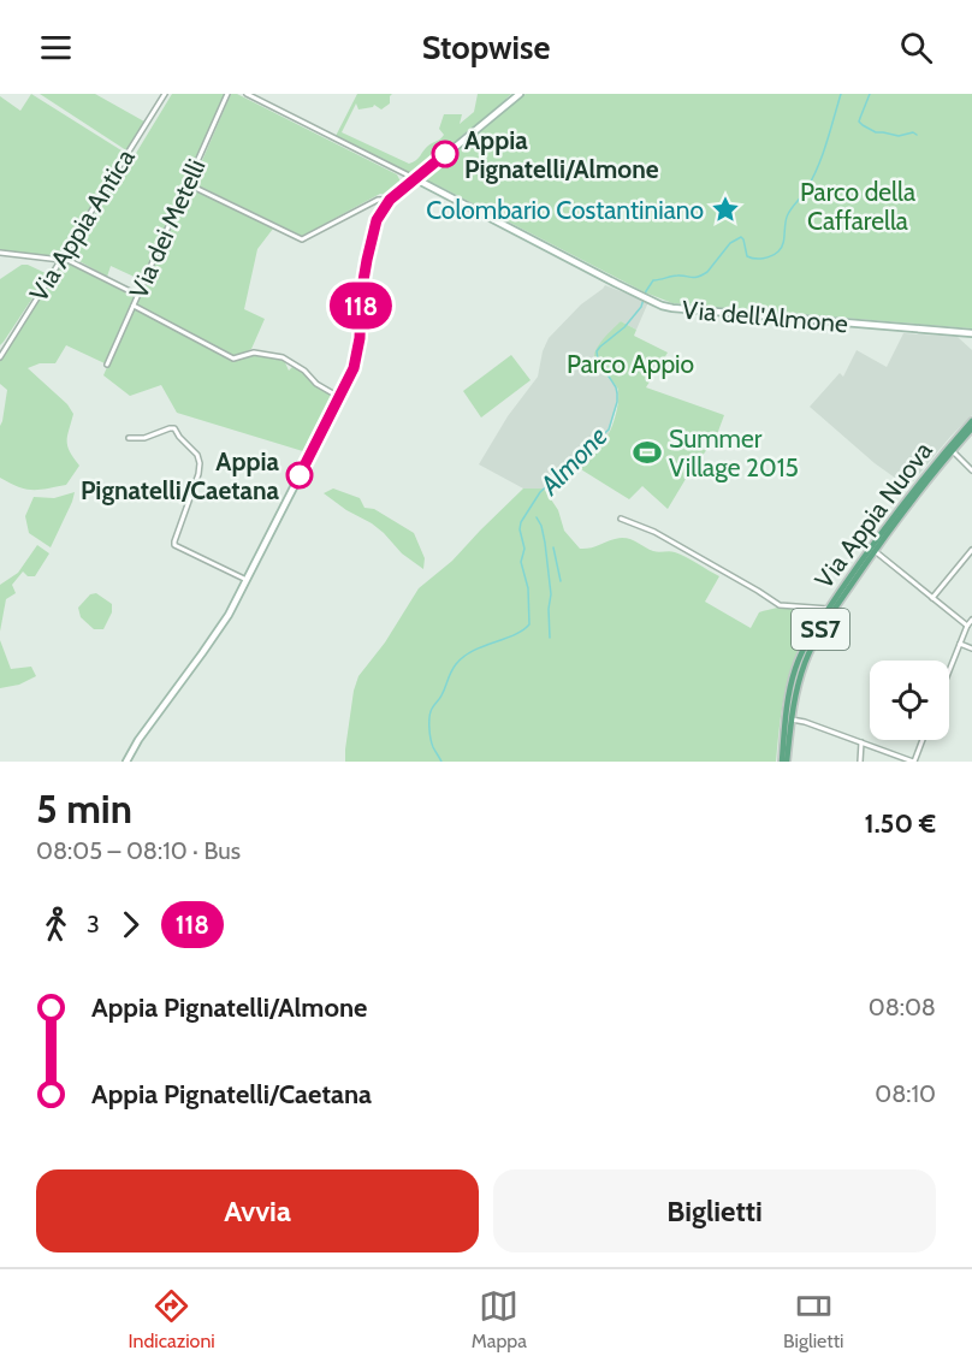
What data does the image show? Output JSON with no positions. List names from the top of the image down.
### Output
{
  "streets": {
    "main road": ["Via dell'Almone", "Via Appia Nuova", "SS7"],
    "street": ["Via Appia Antica", "Via dei Metelli"]
  },
  "water": ["Almone"],
  "parks": ["Parco della Caffarella", "Parco Appio"],
  "places": {
    "other": ["Appia Pignatelli/Almone", "Appia Pignatelli/Caetana"],
    "place": ["Colombario Costantiniano"],
    "sports": ["Summer Village 2015"]
  },
  "lines": ["bus line 118"],
  "page": {
    "header": "Stopwise",
    "on_map": "118",
    "heading": ["5 min", "08:05 – 08:10 · Bus", "1.50 €"],
    "legs": ["3", "118"],
    "list": [
      {
        "name": "Appia Pignatelli/Almone",
        "value": "08:08"
      },
      {
        "name": "Appia Pignatelli/Caetana",
        "value": "08:10"
      }
    ],
    "buttons": ["Avvia", "Biglietti"],
    "tabs": ["Indicazioni", "Mappa", "Biglietti"]
  }
}
